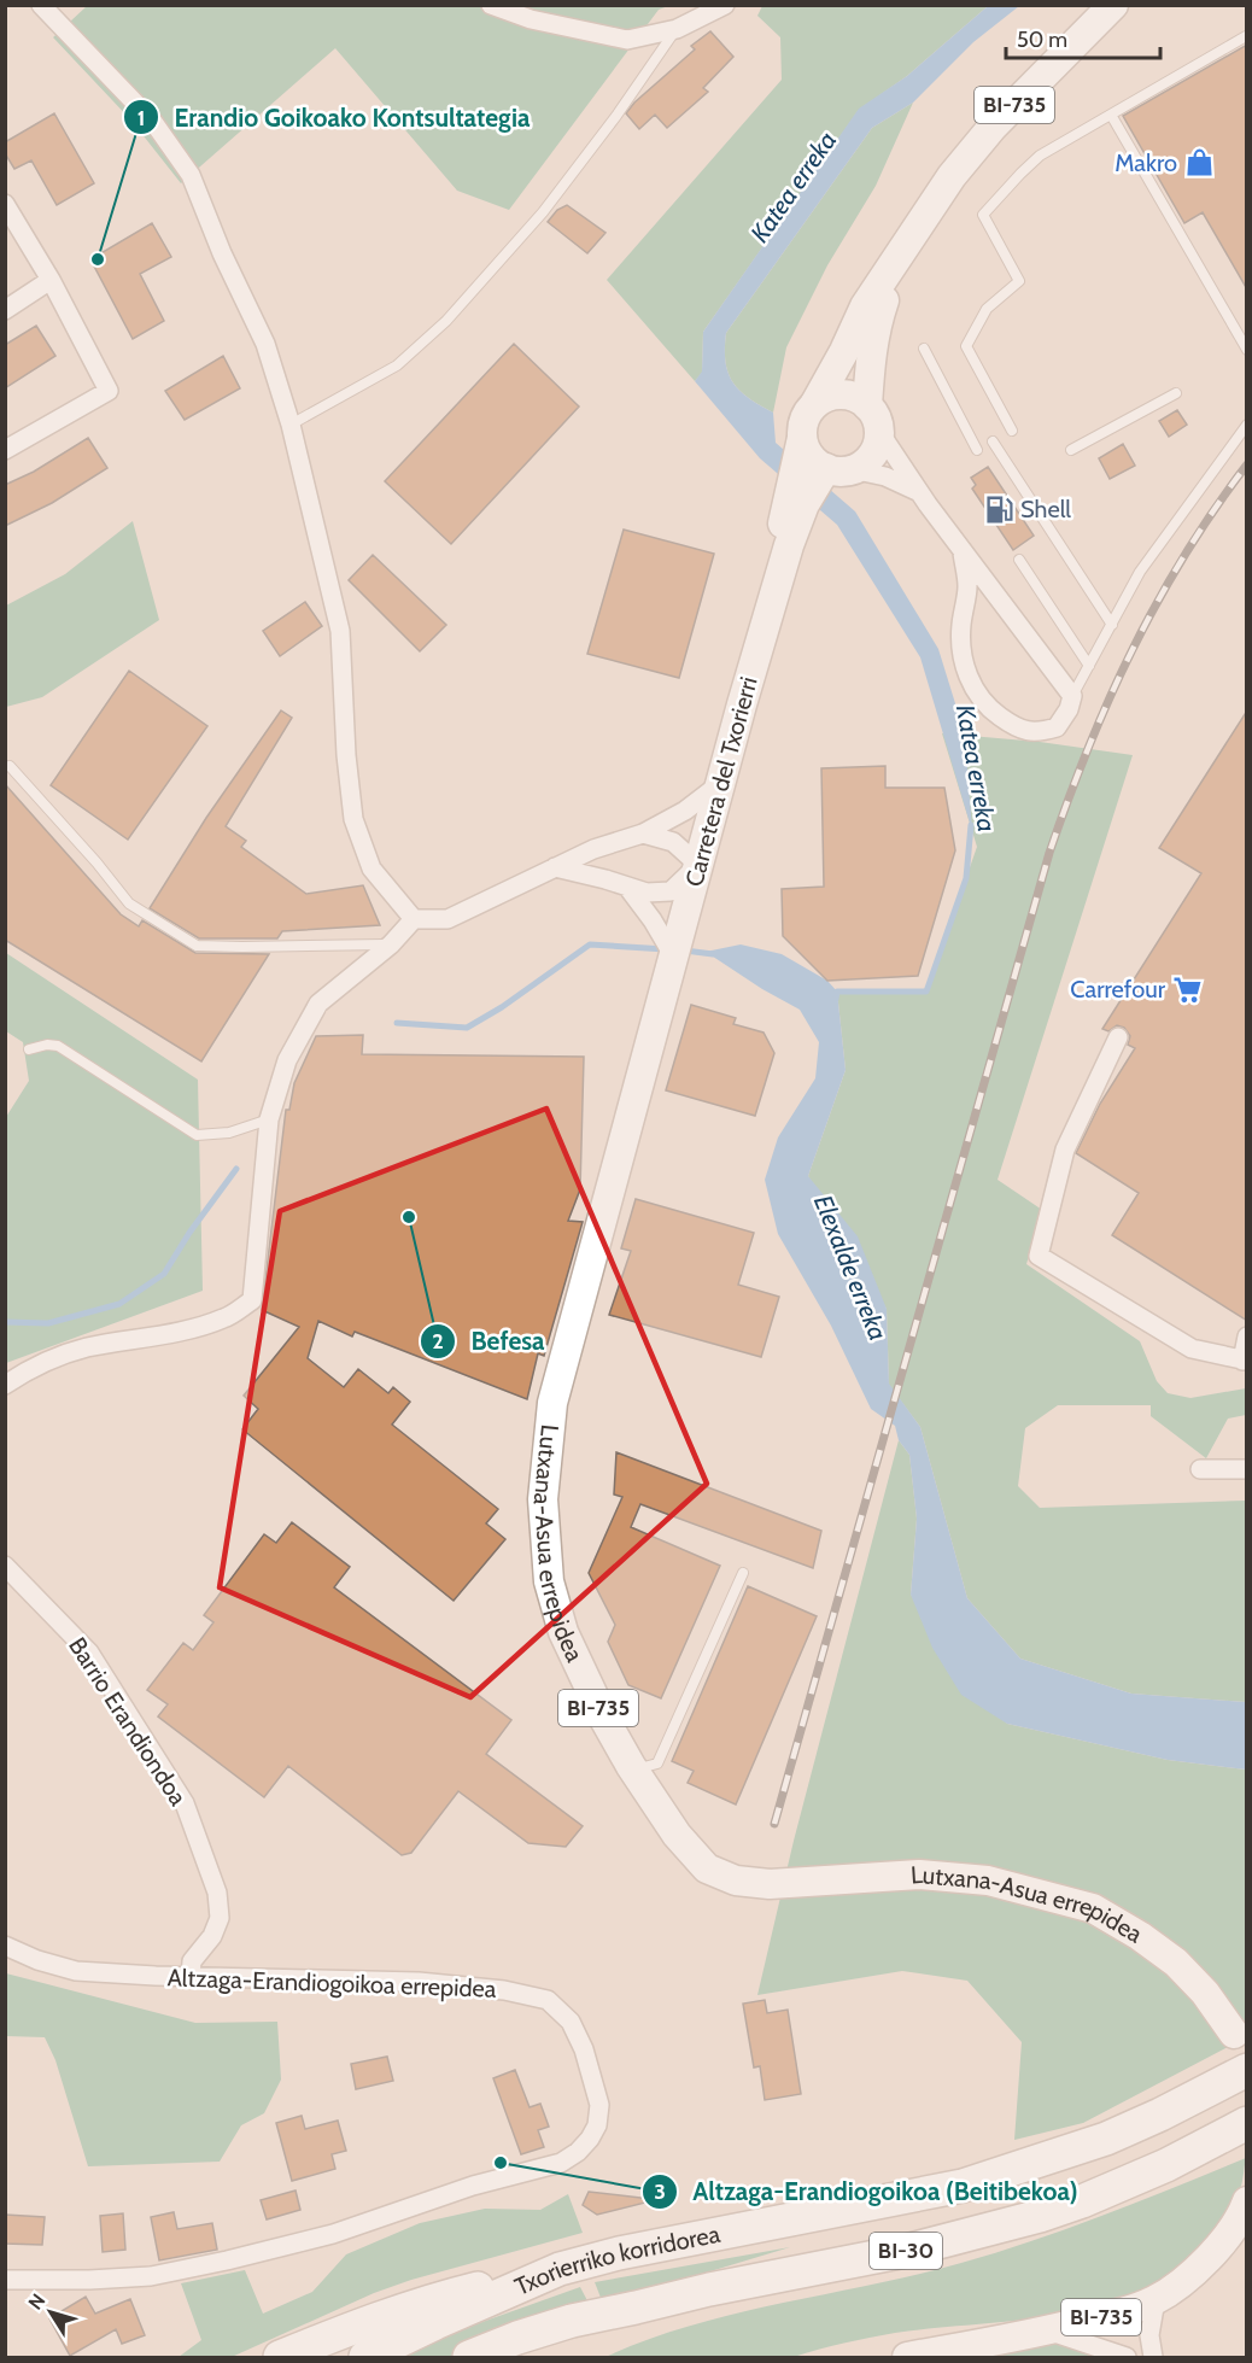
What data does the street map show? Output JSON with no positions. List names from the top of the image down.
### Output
{
  "streets": {
    "highway": ["BI-30", "Txorierriko korridorea"],
    "main road": ["BI-735", "Carretera del Txorierri", "Lutxana-Asua errepidea"],
    "street": ["Barrio Erandiondoa", "Altzaga-Erandiogoikoa errepidea"]
  },
  "crossings": [
    ["BI-735", "Carretera del Txorierri"],
    ["Carretera del Txorierri", "Lutxana-Asua errepidea"],
    ["Barrio Erandiondoa", "Altzaga-Erandiogoikoa errepidea"]
  ],
  "water": ["Katea erreka", "Elexalde erreka"],
  "places": {
    "shop": ["Makro"],
    "other": ["Erandio Goikoako Kontsultategia", "Befesa", "Altzaga-Erandiogoikoa (Beitibekoa)"],
    "fuel station": ["Shell"],
    "supermarket": ["Carrefour"]
  },
  "scale_bar": "50 m",
  "north": "top left"
}
